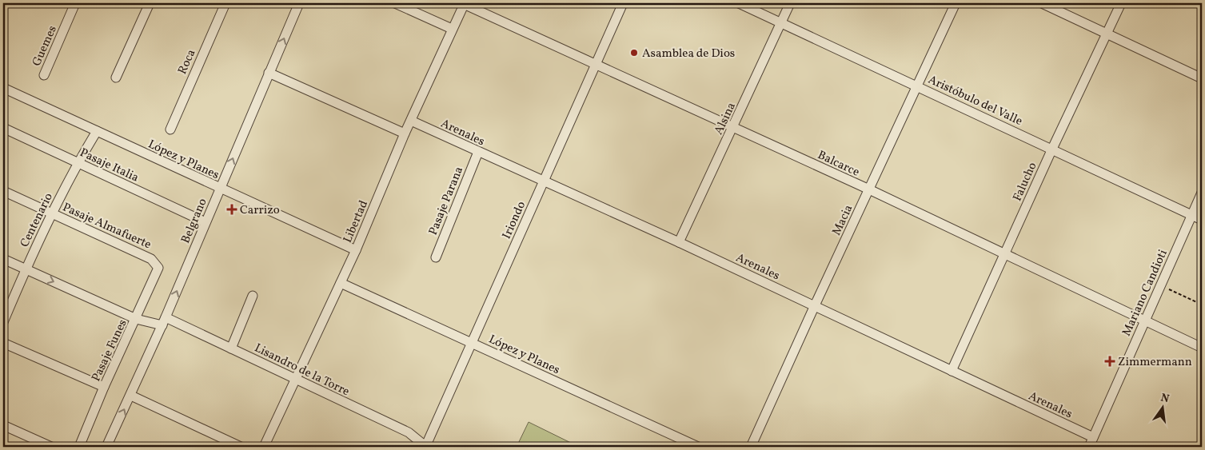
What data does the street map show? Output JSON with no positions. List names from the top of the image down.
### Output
{
  "streets": {
    "street": [
      "Guemes",
      "Roca",
      "Aristóbulo del Valle",
      "Alsina",
      "Arenales",
      "López y Planes",
      "Balcarce",
      "Pasaje Italia",
      "Falucho",
      "Pasaje Parana",
      "Centenario",
      "Iriondo",
      "Macia",
      "Belgrano",
      "Libertad",
      "Pasaje Almafuerte",
      "Mariano Candioti",
      "Pasaje Funes",
      "Lisandro de la Torre"
    ]
  },
  "crossings": [
    ["Aristóbulo del Valle", "Alsina"],
    ["Aristóbulo del Valle", "Falucho"],
    ["Aristóbulo del Valle", "Macia"],
    ["Aristóbulo del Valle", "Mariano Candioti"],
    ["Alsina", "Arenales"],
    ["Alsina", "Balcarce"],
    ["Arenales", "Falucho"],
    ["Arenales", "Pasaje Parana"],
    ["Arenales", "Iriondo"],
    ["Arenales", "Macia"],
    ["Arenales", "Libertad"],
    ["Arenales", "Mariano Candioti"],
    ["López y Planes", "Centenario"],
    ["López y Planes", "Iriondo"],
    ["López y Planes", "Belgrano"],
    ["López y Planes", "Libertad"],
    ["Balcarce", "Falucho"],
    ["Balcarce", "Iriondo"],
    ["Balcarce", "Macia"],
    ["Balcarce", "Libertad"],
    ["Balcarce", "Mariano Candioti"],
    ["Pasaje Italia", "Centenario"],
    ["Pasaje Italia", "Belgrano"],
    ["Centenario", "Pasaje Almafuerte"],
    ["Centenario", "Lisandro de la Torre"],
    ["Iriondo", "Lisandro de la Torre"],
    ["Belgrano", "Lisandro de la Torre"],
    ["Libertad", "Lisandro de la Torre"],
    ["Pasaje Almafuerte", "Pasaje Funes"],
    ["Pasaje Funes", "Lisandro de la Torre"]
  ],
  "one_way": ["Belgrano"],
  "places": {
    "other": ["Asamblea de Dios"],
    "health": ["Carrizo", "Zimmermann"]
  },
  "north": "top"
}
